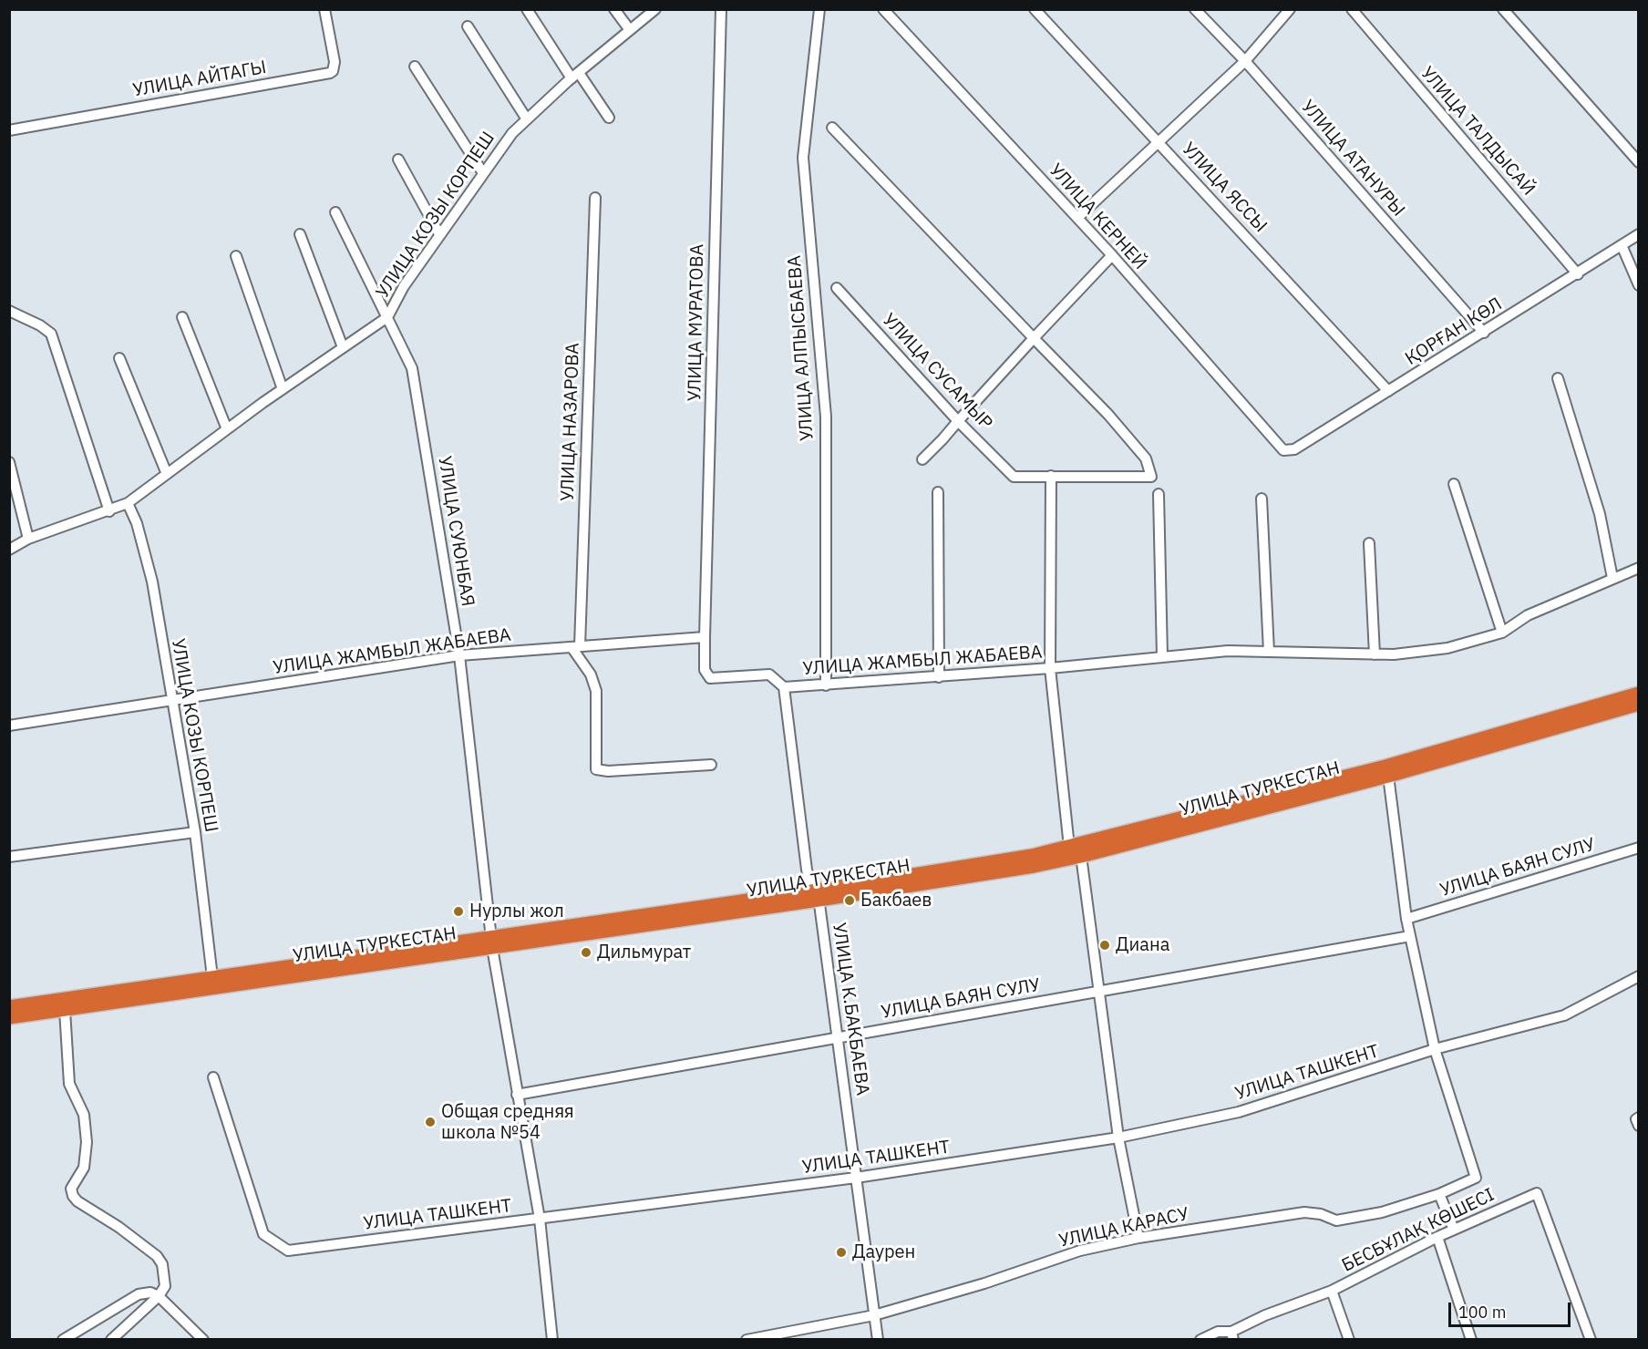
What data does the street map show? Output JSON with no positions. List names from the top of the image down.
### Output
{
  "streets": {
    "highway": ["УЛИЦА ТУРКЕСТАН"],
    "street": [
      "УЛИЦА АЙТАГЫ",
      "УЛИЦА ТАЛДЫСАЙ",
      "УЛИЦА АТАНУРЫ",
      "УЛИЦА ЯССЫ",
      "УЛИЦА КОЗЫ КОРПЕШ",
      "УЛИЦА КЕРНЕЙ",
      "УЛИЦА МУРАТОВА",
      "ҚОРҒАН КӨЛ",
      "УЛИЦА АЛПЫСБАЕВА",
      "УЛИЦА СУСАМЫР",
      "УЛИЦА НАЗАРОВА",
      "УЛИЦА СУЮНБАЯ",
      "УЛИЦА ЖАМБЫЛ ЖАБАЕВА",
      "УЛИЦА БАЯН СУЛУ",
      "УЛИЦА К.БАКБАЕВА",
      "УЛИЦА ТАШКЕНТ",
      "УЛИЦА КАРАСУ",
      "БЕСБҰЛАҚ КӨШЕСІ"
    ]
  },
  "crossings": [
    ["УЛИЦА ТАЛДЫСАЙ", "ҚОРҒАН КӨЛ"],
    ["УЛИЦА АТАНУРЫ", "ҚОРҒАН КӨЛ"],
    ["УЛИЦА ЯССЫ", "ҚОРҒАН КӨЛ"],
    ["УЛИЦА КОЗЫ КОРПЕШ", "УЛИЦА СУЮНБАЯ"],
    ["УЛИЦА КОЗЫ КОРПЕШ", "УЛИЦА ЖАМБЫЛ ЖАБАЕВА"],
    ["УЛИЦА КОЗЫ КОРПЕШ", "УЛИЦА ТУРКЕСТАН"],
    ["УЛИЦА КЕРНЕЙ", "ҚОРҒАН КӨЛ"],
    ["УЛИЦА МУРАТОВА", "УЛИЦА ЖАМБЫЛ ЖАБАЕВА"],
    ["УЛИЦА АЛПЫСБАЕВА", "УЛИЦА ЖАМБЫЛ ЖАБАЕВА"],
    ["УЛИЦА НАЗАРОВА", "УЛИЦА ЖАМБЫЛ ЖАБАЕВА"],
    ["УЛИЦА СУЮНБАЯ", "УЛИЦА ЖАМБЫЛ ЖАБАЕВА"],
    ["УЛИЦА СУЮНБАЯ", "УЛИЦА ТУРКЕСТАН"],
    ["УЛИЦА СУЮНБАЯ", "УЛИЦА БАЯН СУЛУ"],
    ["УЛИЦА СУЮНБАЯ", "УЛИЦА ТАШКЕНТ"],
    ["УЛИЦА ЖАМБЫЛ ЖАБАЕВА", "УЛИЦА К.БАКБАЕВА"],
    ["УЛИЦА ТУРКЕСТАН", "УЛИЦА К.БАКБАЕВА"],
    ["УЛИЦА БАЯН СУЛУ", "УЛИЦА К.БАКБАЕВА"],
    ["УЛИЦА К.БАКБАЕВА", "УЛИЦА ТАШКЕНТ"],
    ["УЛИЦА К.БАКБАЕВА", "УЛИЦА КАРАСУ"],
    ["УЛИЦА ТАШКЕНТ", "УЛИЦА КАРАСУ"]
  ],
  "places": [
    "Бакбаев",
    "Нурлы жол",
    "Диана",
    "Дильмурат",
    "Общая средняя школа №54",
    "Даурен"
  ],
  "scale_bar": "100 m"
}
